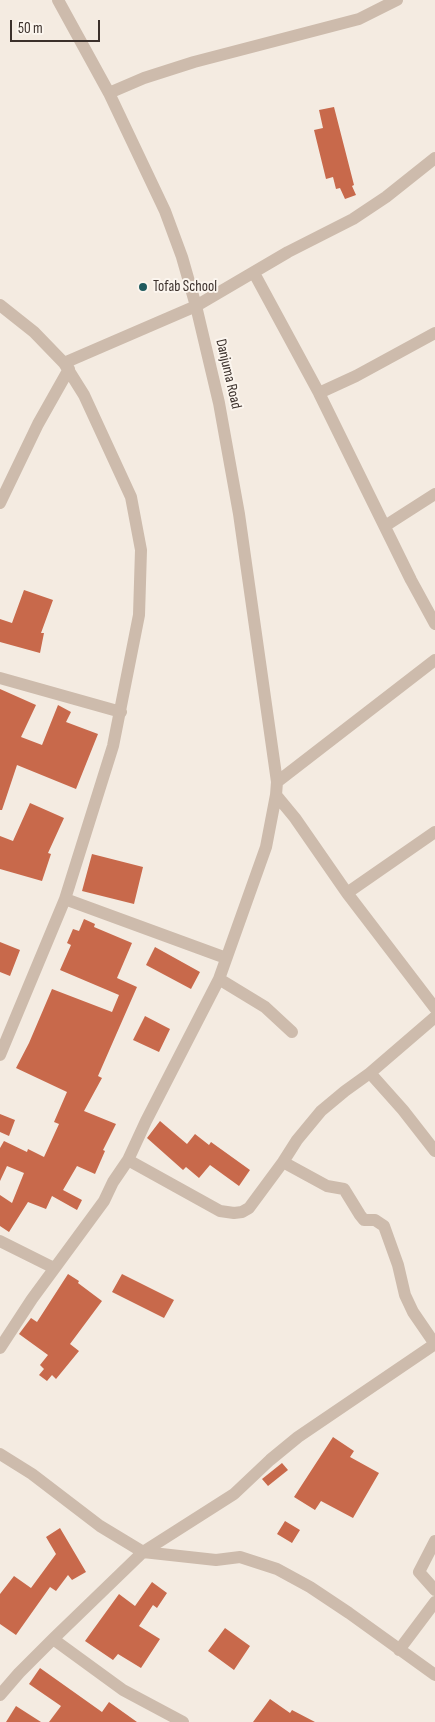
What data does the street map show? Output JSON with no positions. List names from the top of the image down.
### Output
{
  "streets": {
    "street": ["Danjuma Road"]
  },
  "places": ["Tofab School"],
  "scale_bar": "50 m"
}
